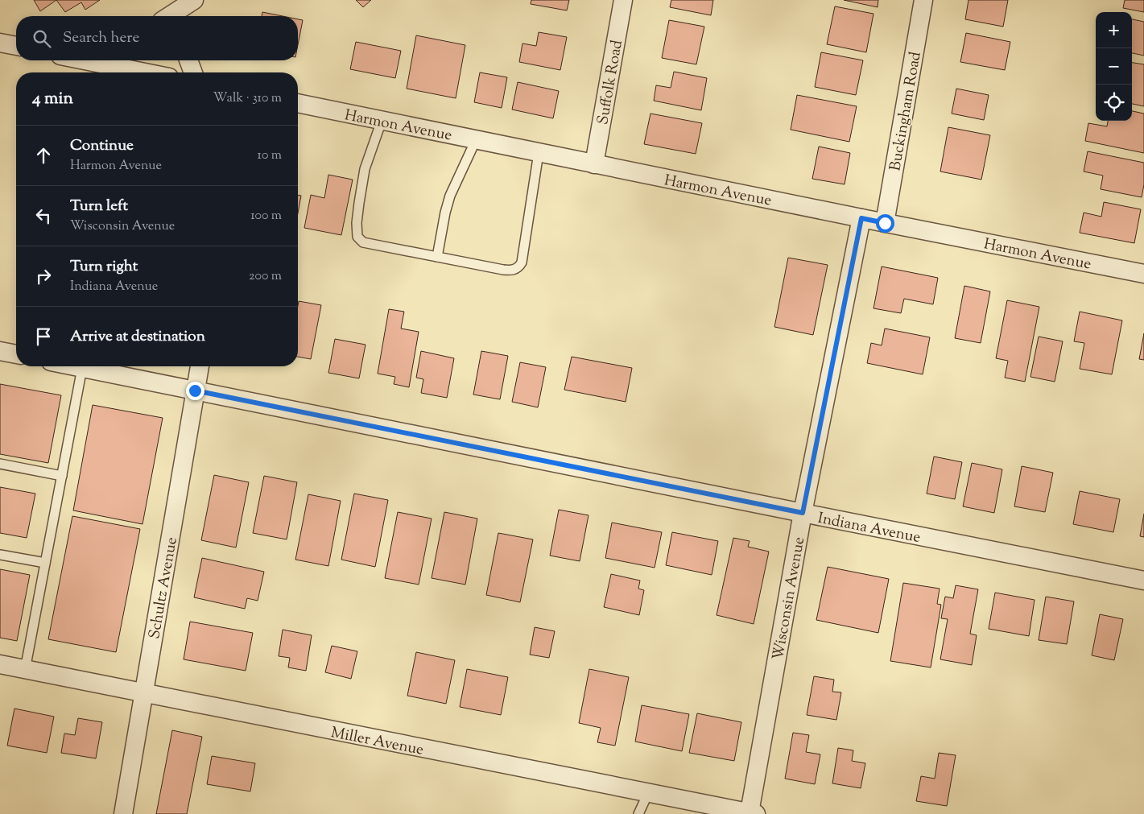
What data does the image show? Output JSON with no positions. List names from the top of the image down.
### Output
{
  "streets": {
    "street": [
      "Suffolk Road",
      "Buckingham Road",
      "Harmon Avenue",
      "Indiana Avenue",
      "Schultz Avenue",
      "Wisconsin Avenue",
      "Miller Avenue"
    ]
  },
  "crossings": [
    ["Suffolk Road", "Harmon Avenue"],
    ["Buckingham Road", "Harmon Avenue"],
    ["Harmon Avenue", "Wisconsin Avenue"],
    ["Indiana Avenue", "Schultz Avenue"],
    ["Indiana Avenue", "Wisconsin Avenue"],
    ["Schultz Avenue", "Miller Avenue"],
    ["Wisconsin Avenue", "Miller Avenue"]
  ],
  "page": {
    "map_buttons": ["+", "−"],
    "search": "Search here",
    "heading": ["4 min", "Walk · 310 m"],
    "list": [
      ["Continue", "Harmon Avenue", "10 m"],
      ["Turn left", "Wisconsin Avenue", "100 m"],
      ["Turn right", "Indiana Avenue", "200 m"],
      "Arrive at destination"
    ]
  }
}
